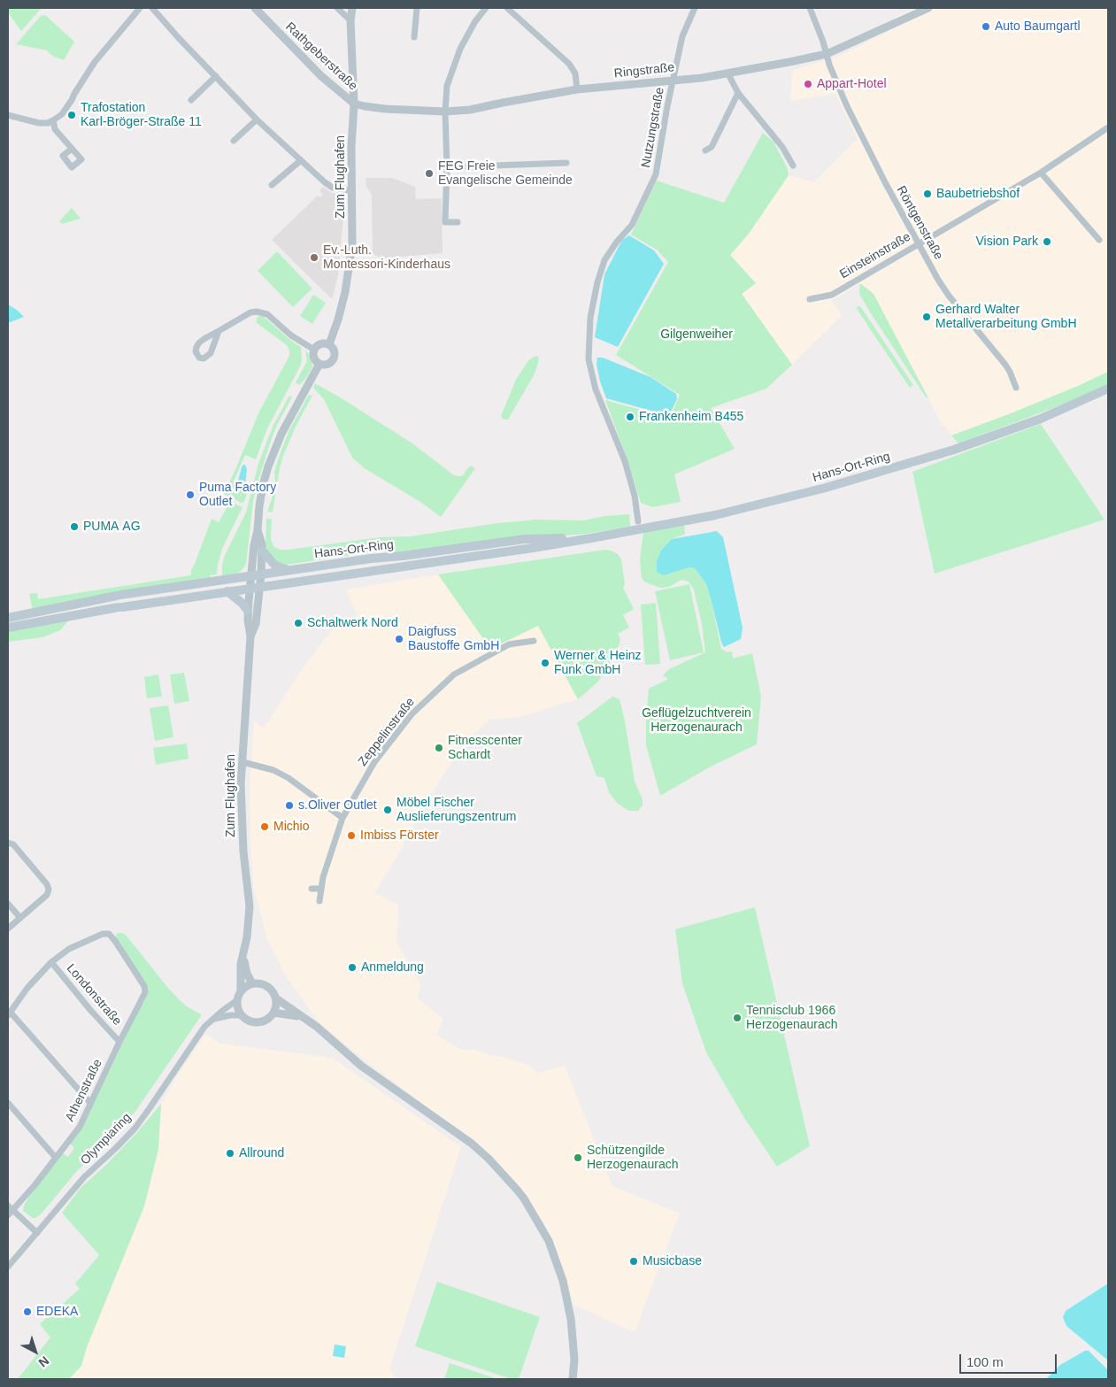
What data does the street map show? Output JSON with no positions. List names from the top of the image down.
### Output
{
  "streets": {
    "main road": ["Hans-Ort-Ring"],
    "street": [
      "Rathgeberstraße",
      "Ringstraße",
      "Nutzungstraße",
      "Zum Flughafen",
      "Röntgenstraße",
      "Einsteinstraße",
      "Zeppelinstraße",
      "Londonstraße",
      "Athenstraße",
      "Olympiaring"
    ]
  },
  "crossings": [
    ["Rathgeberstraße", "Ringstraße"],
    ["Rathgeberstraße", "Zum Flughafen"],
    ["Ringstraße", "Nutzungstraße"],
    ["Ringstraße", "Zum Flughafen"],
    ["Ringstraße", "Röntgenstraße"],
    ["Zum Flughafen", "Hans-Ort-Ring"],
    ["Zum Flughafen", "Olympiaring"],
    ["Röntgenstraße", "Einsteinstraße"],
    ["Londonstraße", "Athenstraße"]
  ],
  "parks": ["Gilgenweiher", "Geflügelzuchtverein Herzogenaurach"],
  "places": [
    "Auto Baumgartl",
    "Appart-Hotel",
    "Trafostation Karl-Bröger-Straße 11",
    "FEG Freie Evangelische Gemeinde",
    "Baubetriebshof",
    "Vision Park",
    "Ev.-Luth. Montessori-Kinderhaus",
    "Gerhard Walter Metallverarbeitung GmbH",
    "Frankenheim B455",
    "Puma Factory Outlet",
    "PUMA AG",
    "Schaltwerk Nord",
    "Daigfuss Baustoffe GmbH",
    "Werner & Heinz Funk GmbH",
    "Fitnesscenter Schardt",
    "s.Oliver Outlet",
    "Möbel Fischer Auslieferungszentrum",
    "Michio",
    "Imbiss Förster",
    "Anmeldung",
    "Tennisclub 1966 Herzogenaurach",
    "Allround",
    "Schützengilde Herzogenaurach",
    "Musicbase",
    "EDEKA"
  ],
  "scale_bar": "100 m",
  "north": "bottom right"
}
